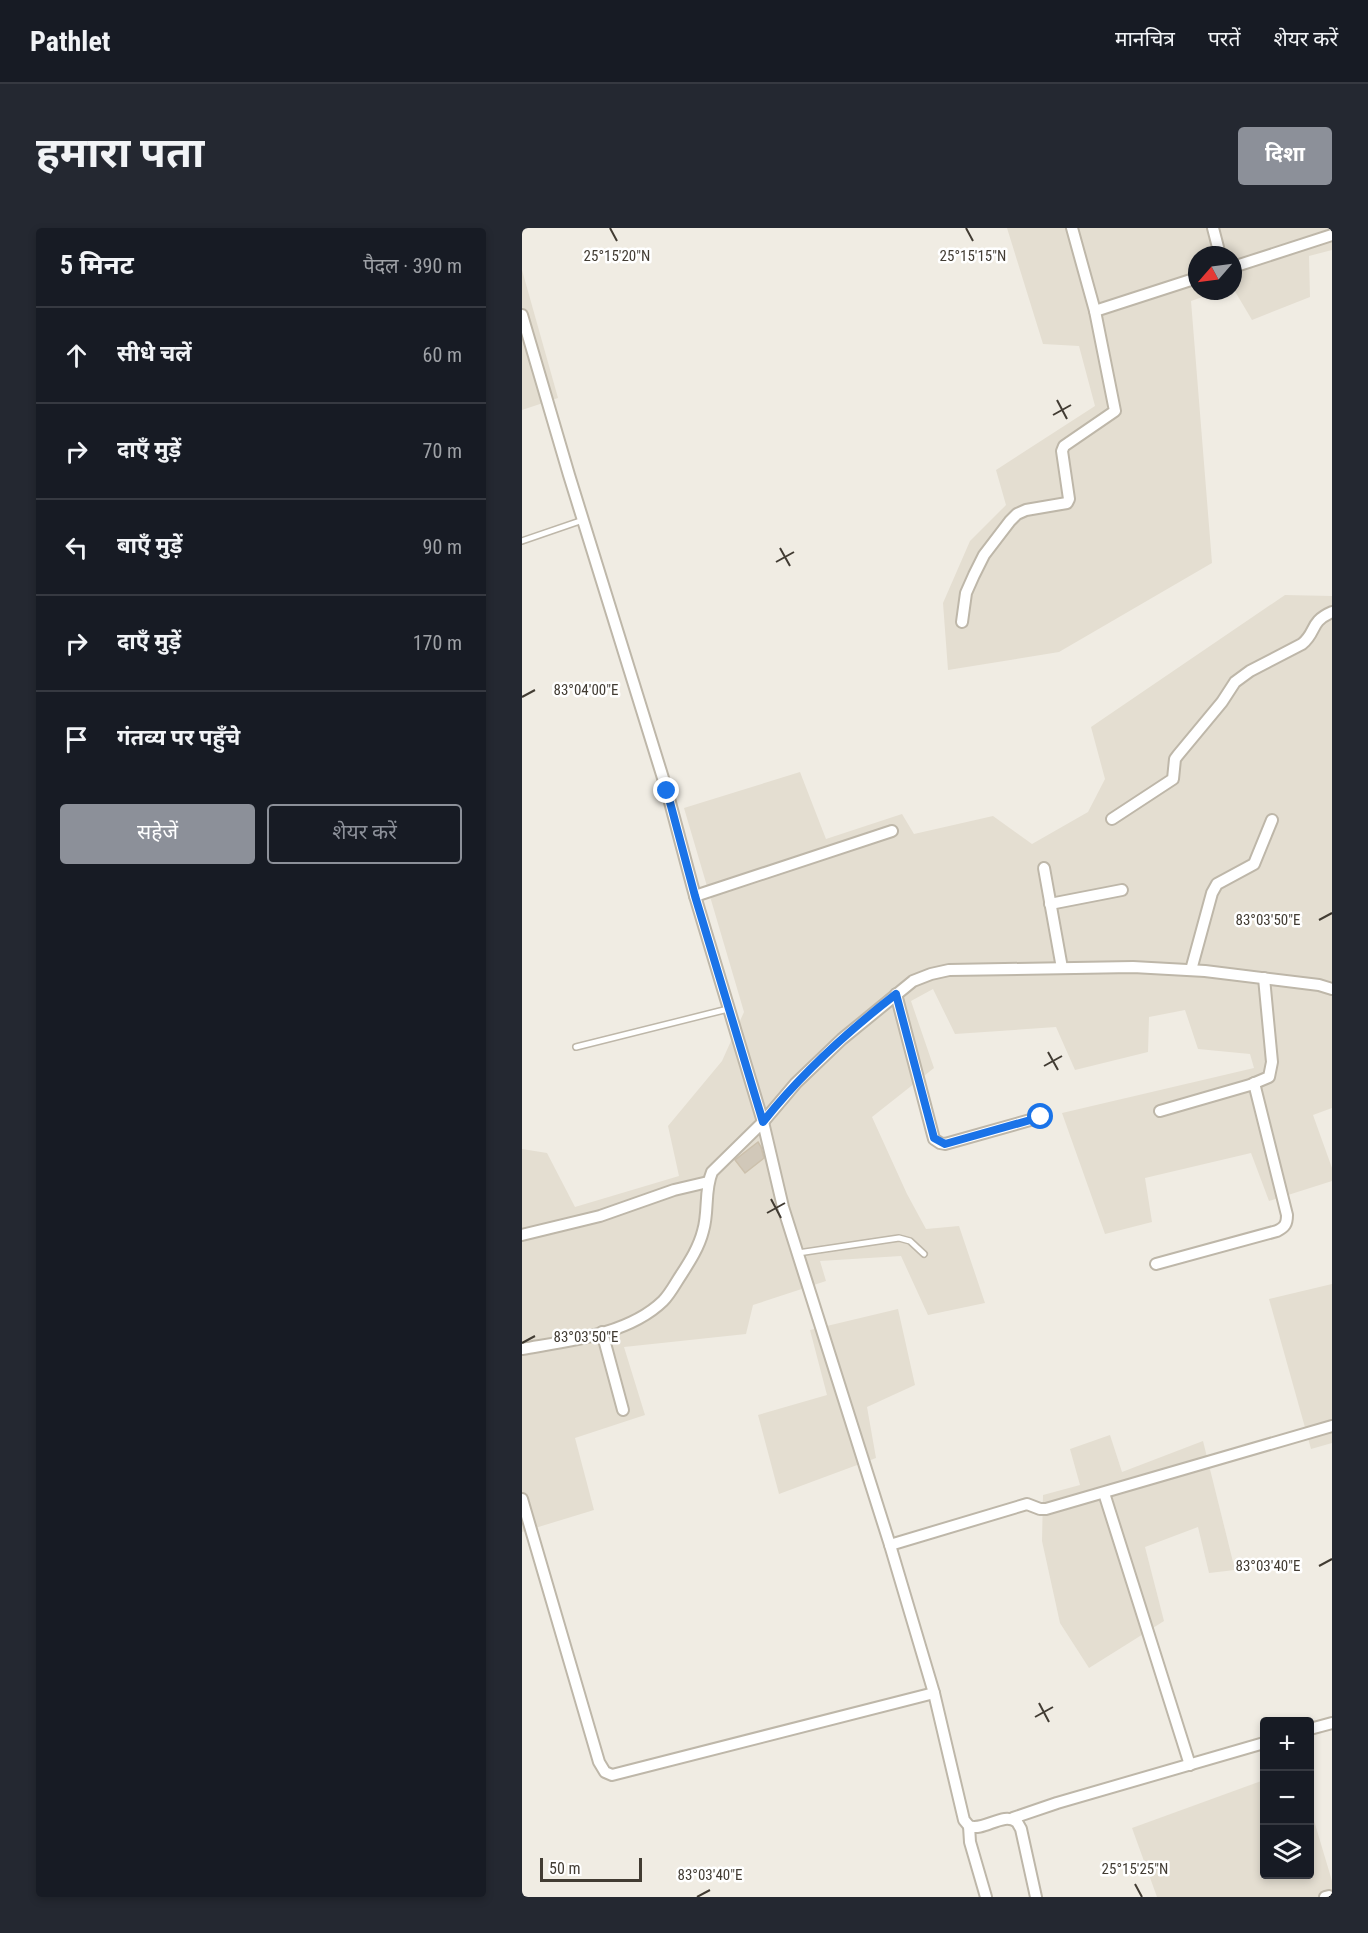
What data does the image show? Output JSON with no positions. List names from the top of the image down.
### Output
{
  "scale_bar": "50 m",
  "north": "bottom left",
  "page": {
    "header": "Pathlet",
    "nav": ["मानचित्र", "परतें", "शेयर करें"],
    "buttons": [
      "दिशा",
      ["सहेजें", "शेयर करें"]
    ],
    "title": "हमारा पता",
    "heading": ["5 मिनट", "पैदल · 390 m"],
    "list": [
      ["सीधे चलें", "60 m"],
      ["दाएँ मुड़ें", "70 m"],
      ["बाएँ मुड़ें", "90 m"],
      ["दाएँ मुड़ें", "170 m"],
      "गंतव्य पर पहुँचे"
    ],
    "map_buttons": ["+", "−"],
    "scale": "50 m"
  },
  "coordinates": [
    "25°15'20\"N",
    "25°15'15\"N",
    "83°04'00\"E",
    "83°03'50\"E",
    "83°03'40\"E",
    "25°15'25\"N"
  ]
}
